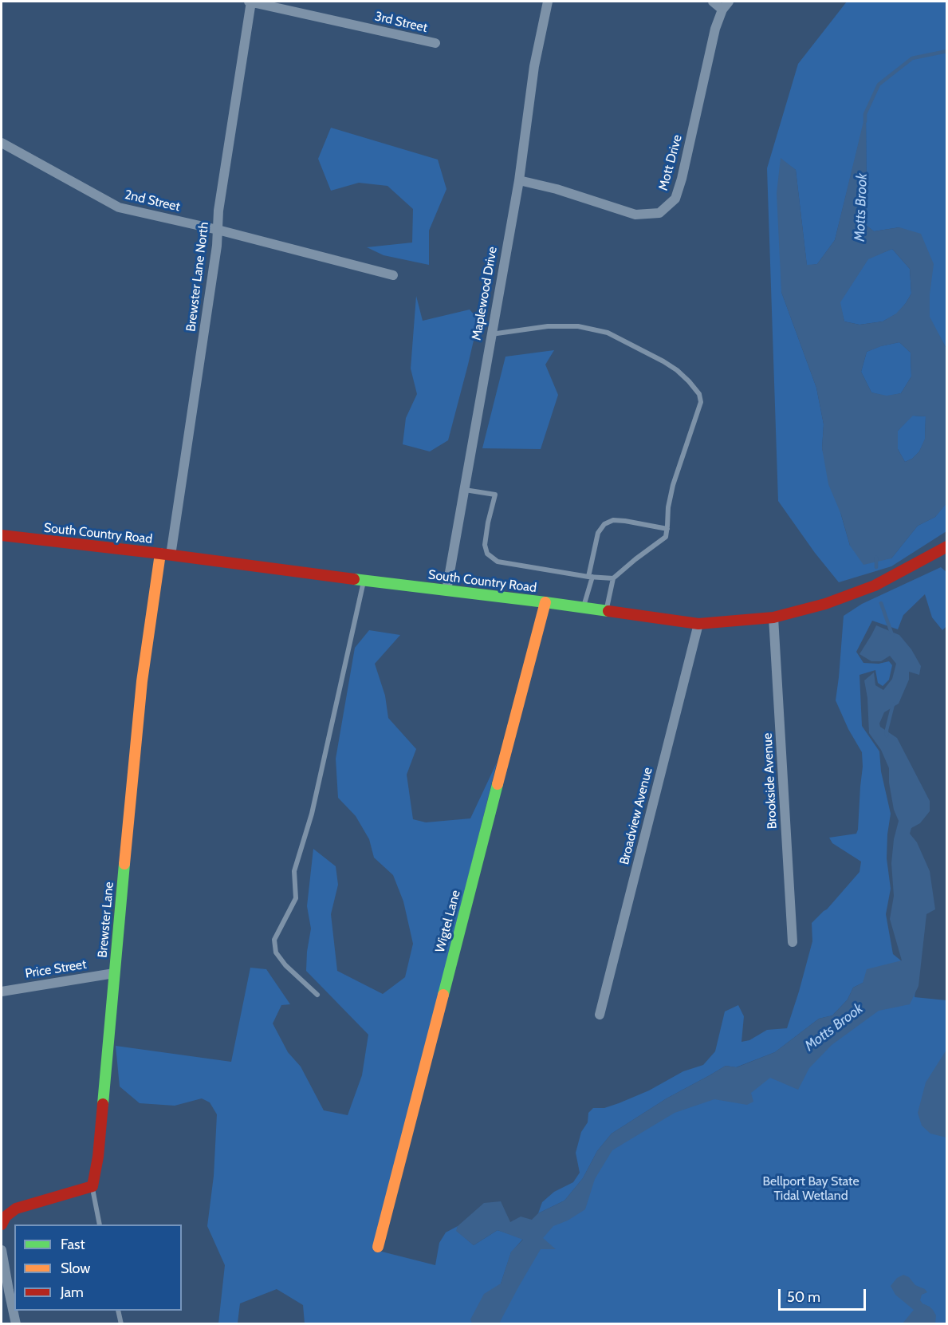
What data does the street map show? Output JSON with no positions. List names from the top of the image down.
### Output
{
  "streets": {
    "street": [
      "3rd Street",
      "Mott Drive",
      "2nd Street",
      "Brewster Lane North",
      "Maplewood Drive",
      "South Country Road",
      "Brookside Avenue",
      "Broadview Avenue",
      "Brewster Lane",
      "Wigtel Lane",
      "Price Street"
    ]
  },
  "crossings": [
    ["3rd Street", "Brewster Lane North"],
    ["Mott Drive", "Maplewood Drive"],
    ["2nd Street", "Brewster Lane North"],
    ["Brewster Lane North", "South Country Road"],
    ["Brewster Lane North", "Brewster Lane"],
    ["Maplewood Drive", "South Country Road"],
    ["South Country Road", "Brookside Avenue"],
    ["South Country Road", "Broadview Avenue"],
    ["South Country Road", "Brewster Lane"],
    ["South Country Road", "Wigtel Lane"],
    ["Brewster Lane", "Price Street"]
  ],
  "water": ["Motts Brook"],
  "parks": ["Bellport Bay State Tidal Wetland"],
  "legend": ["Fast", "Slow", "Jam"],
  "scale_bar": "50 m"
}
